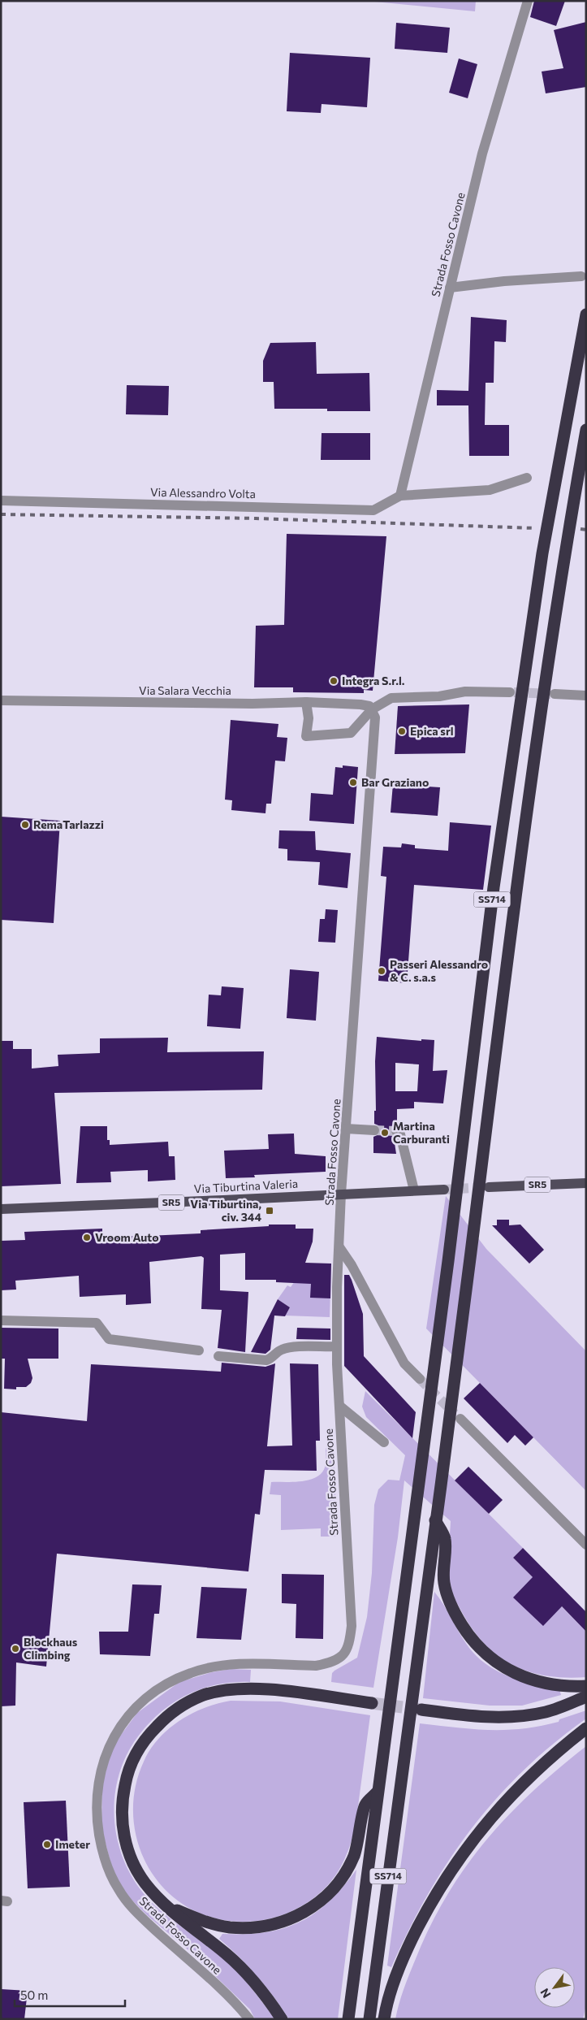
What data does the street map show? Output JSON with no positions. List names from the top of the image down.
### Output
{
  "streets": {
    "highway": ["SS714"],
    "main road": ["SR5", "Via Tiburtina Valeria"],
    "street": ["Strada Fosso Cavone", "Via Alessandro Volta", "Via Salara Vecchia"]
  },
  "crossings": [
    ["Strada Fosso Cavone", "Via Alessandro Volta"],
    ["Strada Fosso Cavone", "Via Salara Vecchia"],
    ["Strada Fosso Cavone", "Via Tiburtina Valeria"]
  ],
  "places": {
    "other": [
      "Integra S.r.l.",
      "Epica srl",
      "Bar Graziano",
      "RemaTarlazzi",
      "Passeri Alessandro & C. s.a.s",
      "Martina Carburanti",
      "Vroom Auto",
      "Blockhaus Climbing",
      "Imeter"
    ],
    "transit": ["Via Tiburtina, civ. 344"]
  },
  "scale_bar": "50 m",
  "north": "bottom left"
}
